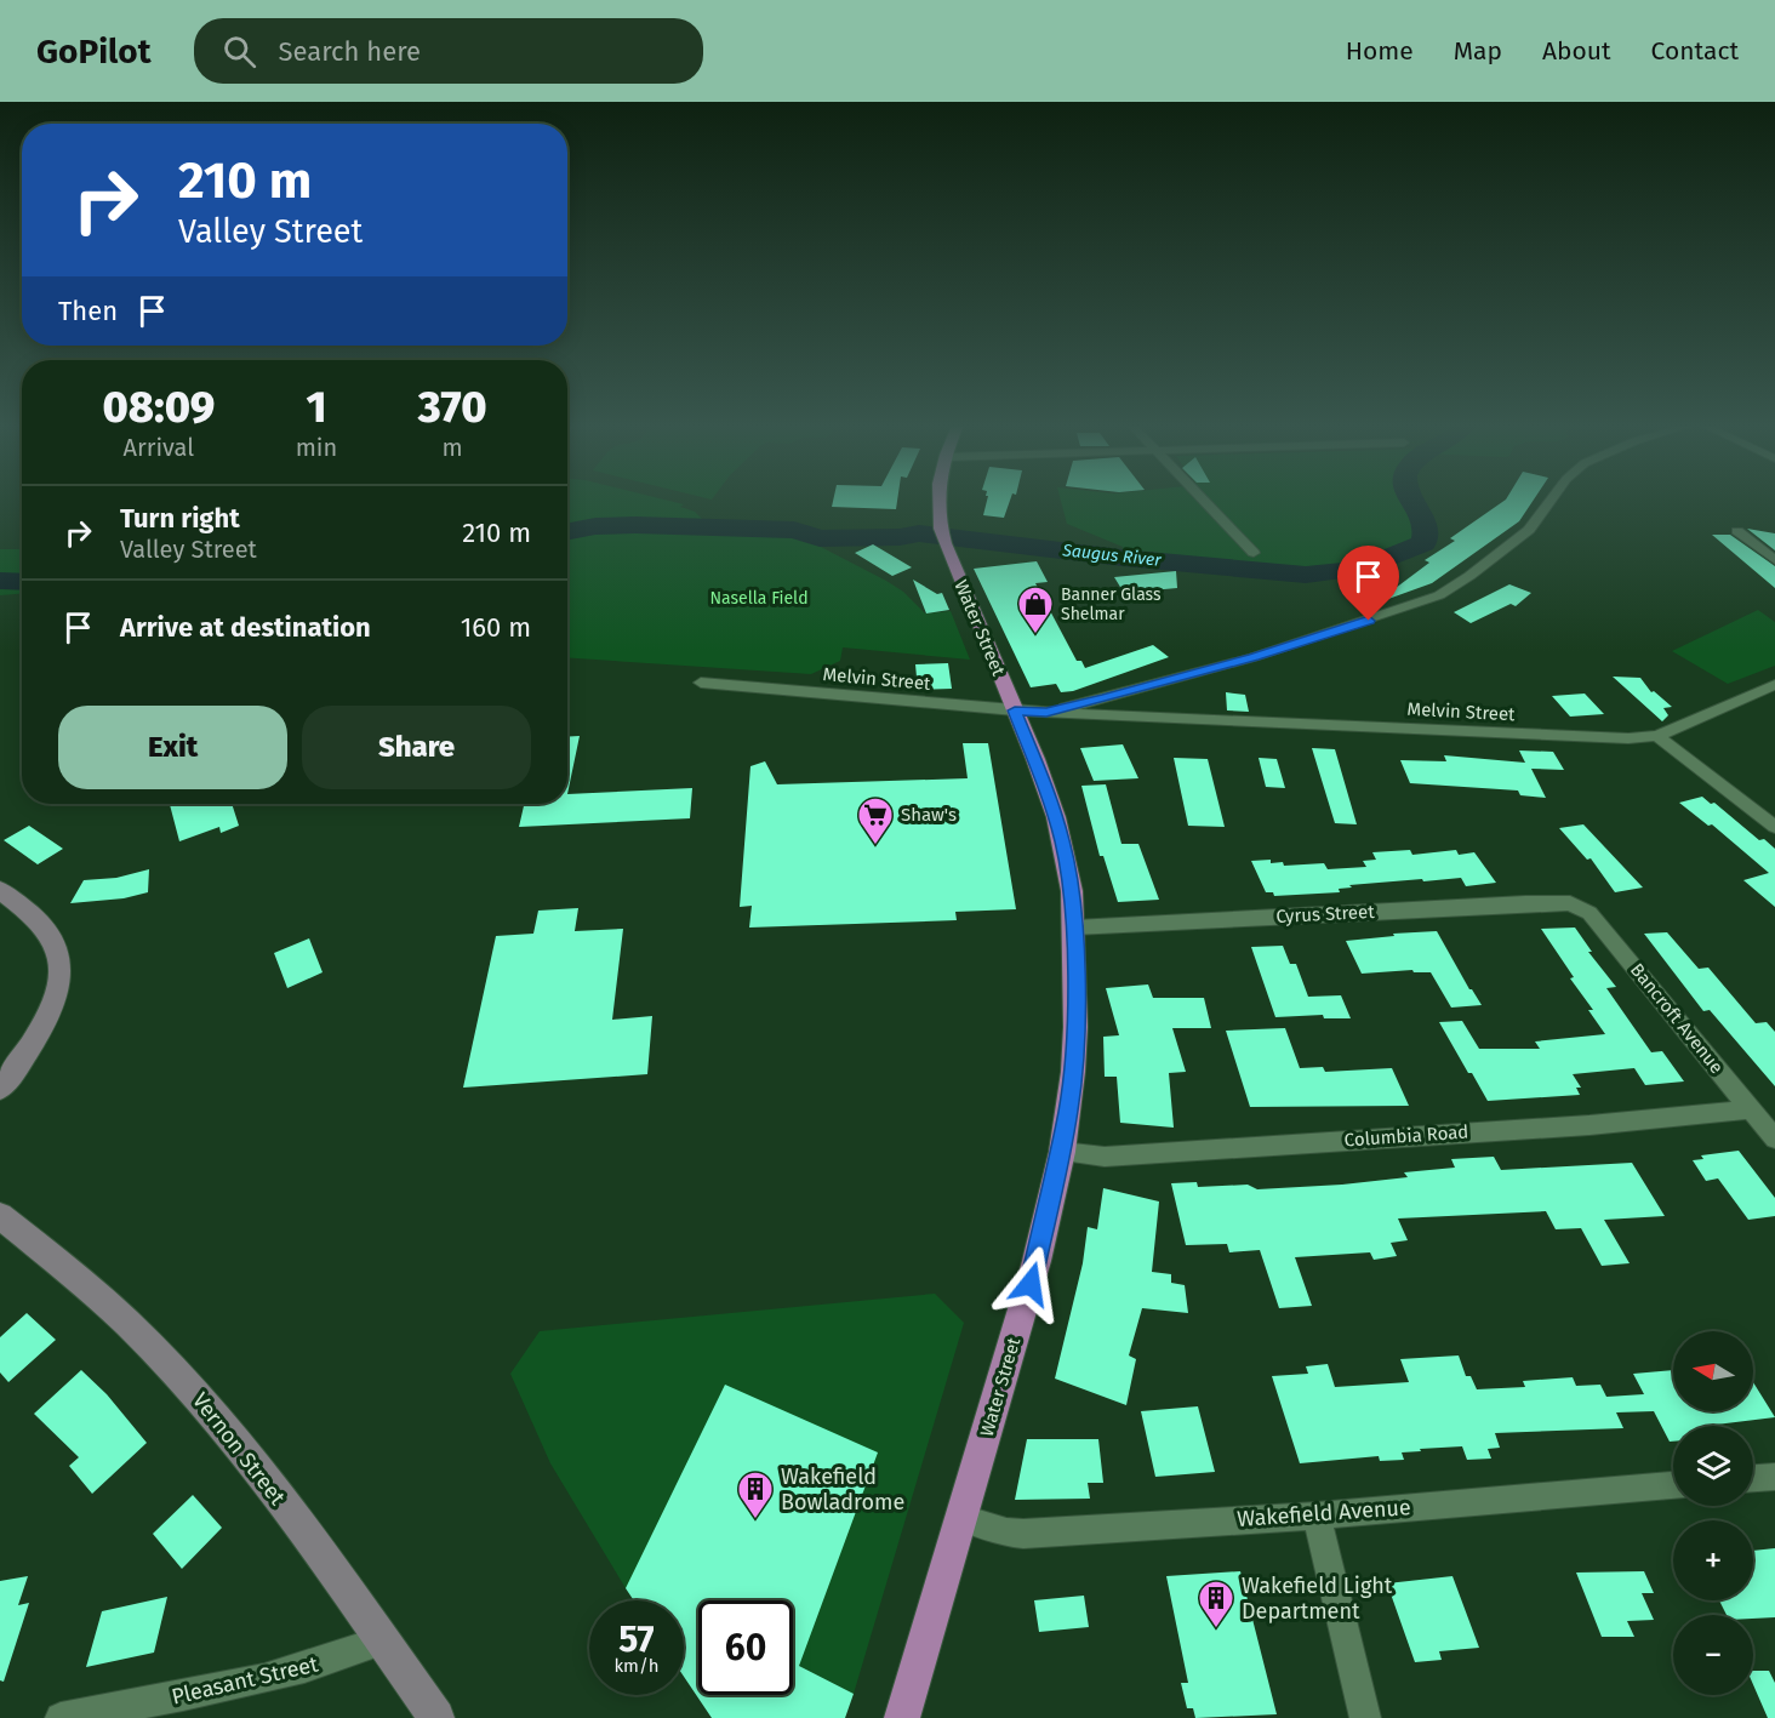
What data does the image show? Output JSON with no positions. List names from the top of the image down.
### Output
{
  "streets": {
    "main road": ["Water Street", "Vernon Street"],
    "street": [
      "Melvin Street",
      "Cyrus Street",
      "Bancroft Avenue",
      "Columbia Road",
      "Wakefield Avenue",
      "Pleasant Street"
    ]
  },
  "crossings": [
    ["Water Street", "Melvin Street"],
    ["Water Street", "Cyrus Street"],
    ["Water Street", "Columbia Road"],
    ["Water Street", "Wakefield Avenue"],
    ["Cyrus Street", "Bancroft Avenue"],
    ["Bancroft Avenue", "Columbia Road"],
    ["Vernon Street", "Pleasant Street"]
  ],
  "water": ["Saugus River"],
  "parks": ["Nasella Field"],
  "places": {
    "shop": ["Banner Glass Shelmar"],
    "supermarket": ["Shaw's"],
    "building": ["Wakefield Bowladrome", "Wakefield Light Department"]
  },
  "north": "left",
  "page": {
    "header": "GoPilot",
    "search": "Search here",
    "nav": [
      "Home",
      "Map",
      "About",
      "Contact"
    ],
    "turn": ["210 m", "Valley Street"],
    "then": "Then",
    "eta": [
      "08:09",
      "Arrival",
      "1",
      "min",
      "370",
      "m"
    ],
    "list": [
      {
        "name": "Turn right",
        "note": "Valley Street",
        "value": "210 m"
      },
      {
        "name": "Arrive at destination",
        "value": "160 m"
      }
    ],
    "buttons": ["Exit", "Share"],
    "map_buttons": ["+", "−"],
    "speed": "57 km/h",
    "limit": "60"
  }
}
